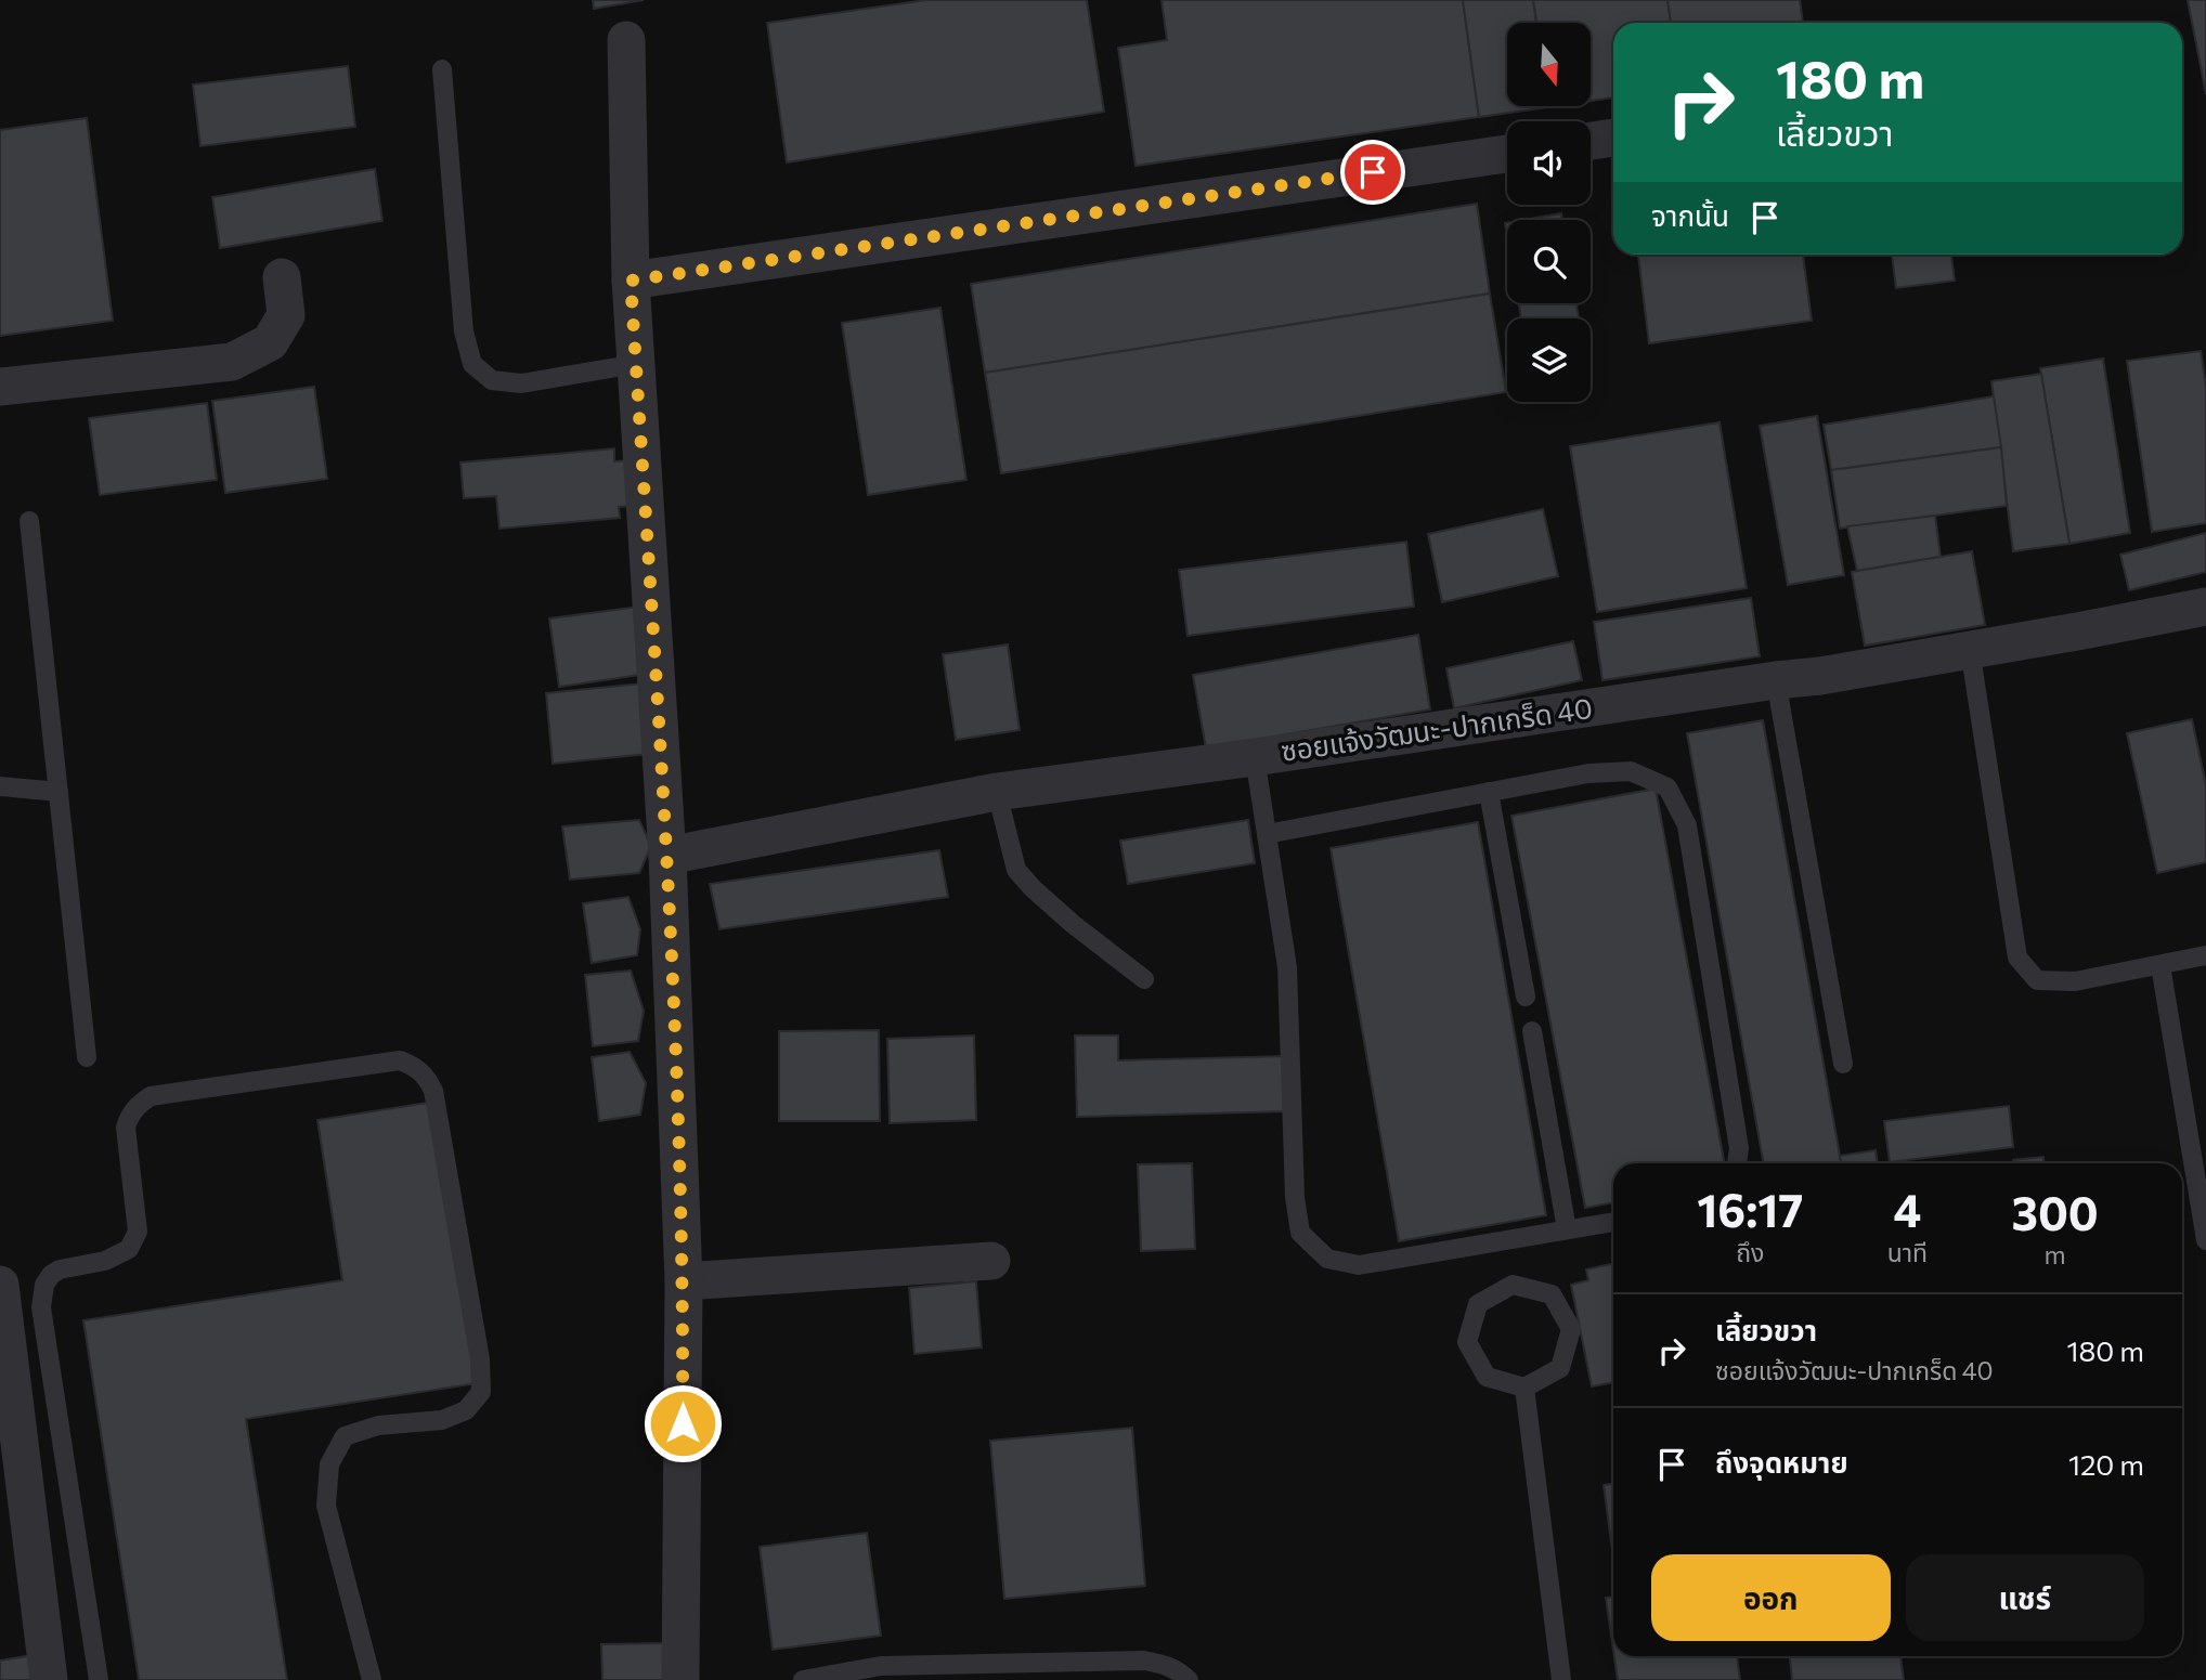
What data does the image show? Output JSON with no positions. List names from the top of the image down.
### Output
{
  "streets": {
    "street": ["ซอยแจ้งวัฒนะ-ปากเกร็ด 40"]
  },
  "north": "bottom",
  "page": {
    "turn": ["180 m", "เลี้ยวขวา"],
    "then": "จากนั้น",
    "eta": [
      "16:17",
      "ถึง",
      "4",
      "นาที",
      "300",
      "m"
    ],
    "list": [
      {
        "name": "เลี้ยวขวา",
        "note": "ซอยแจ้งวัฒนะ-ปากเกร็ด 40",
        "value": "180 m"
      },
      {
        "name": "ถึงจุดหมาย",
        "value": "120 m"
      }
    ],
    "buttons": ["ออก", "แชร์"]
  }
}
